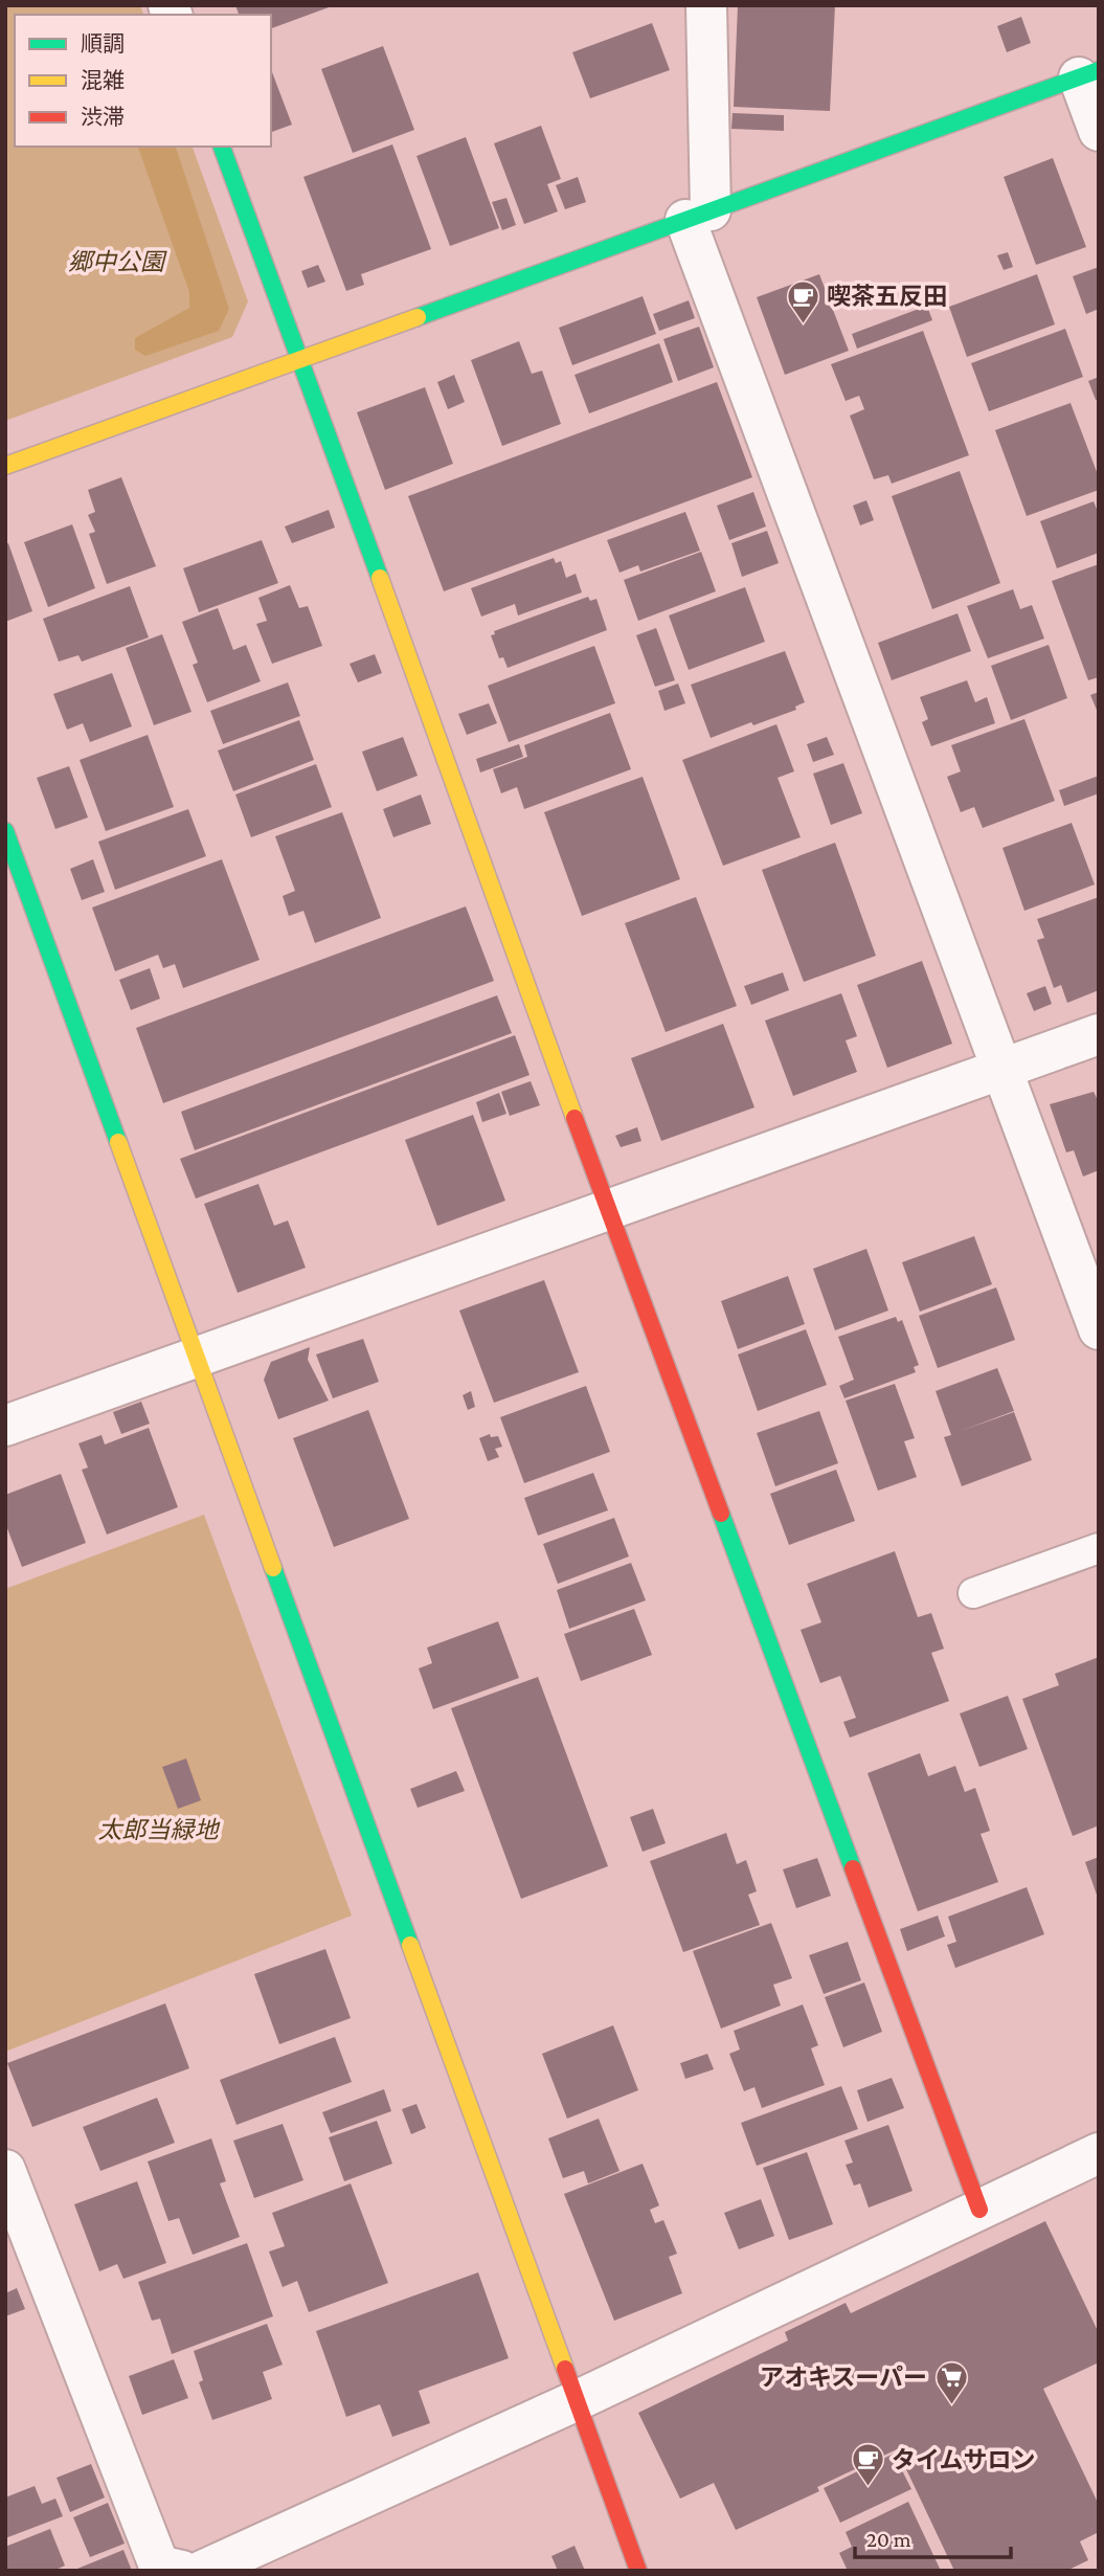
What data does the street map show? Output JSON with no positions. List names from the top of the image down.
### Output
{
  "parks": ["郷中公園", "太郎当緑地"],
  "places": {
    "cafe": ["喫茶五反田", "タイムサロン"],
    "supermarket": ["アオキスーパー"]
  },
  "legend": ["順調", "混雑", "渋滞"],
  "scale_bar": "20 m"
}
